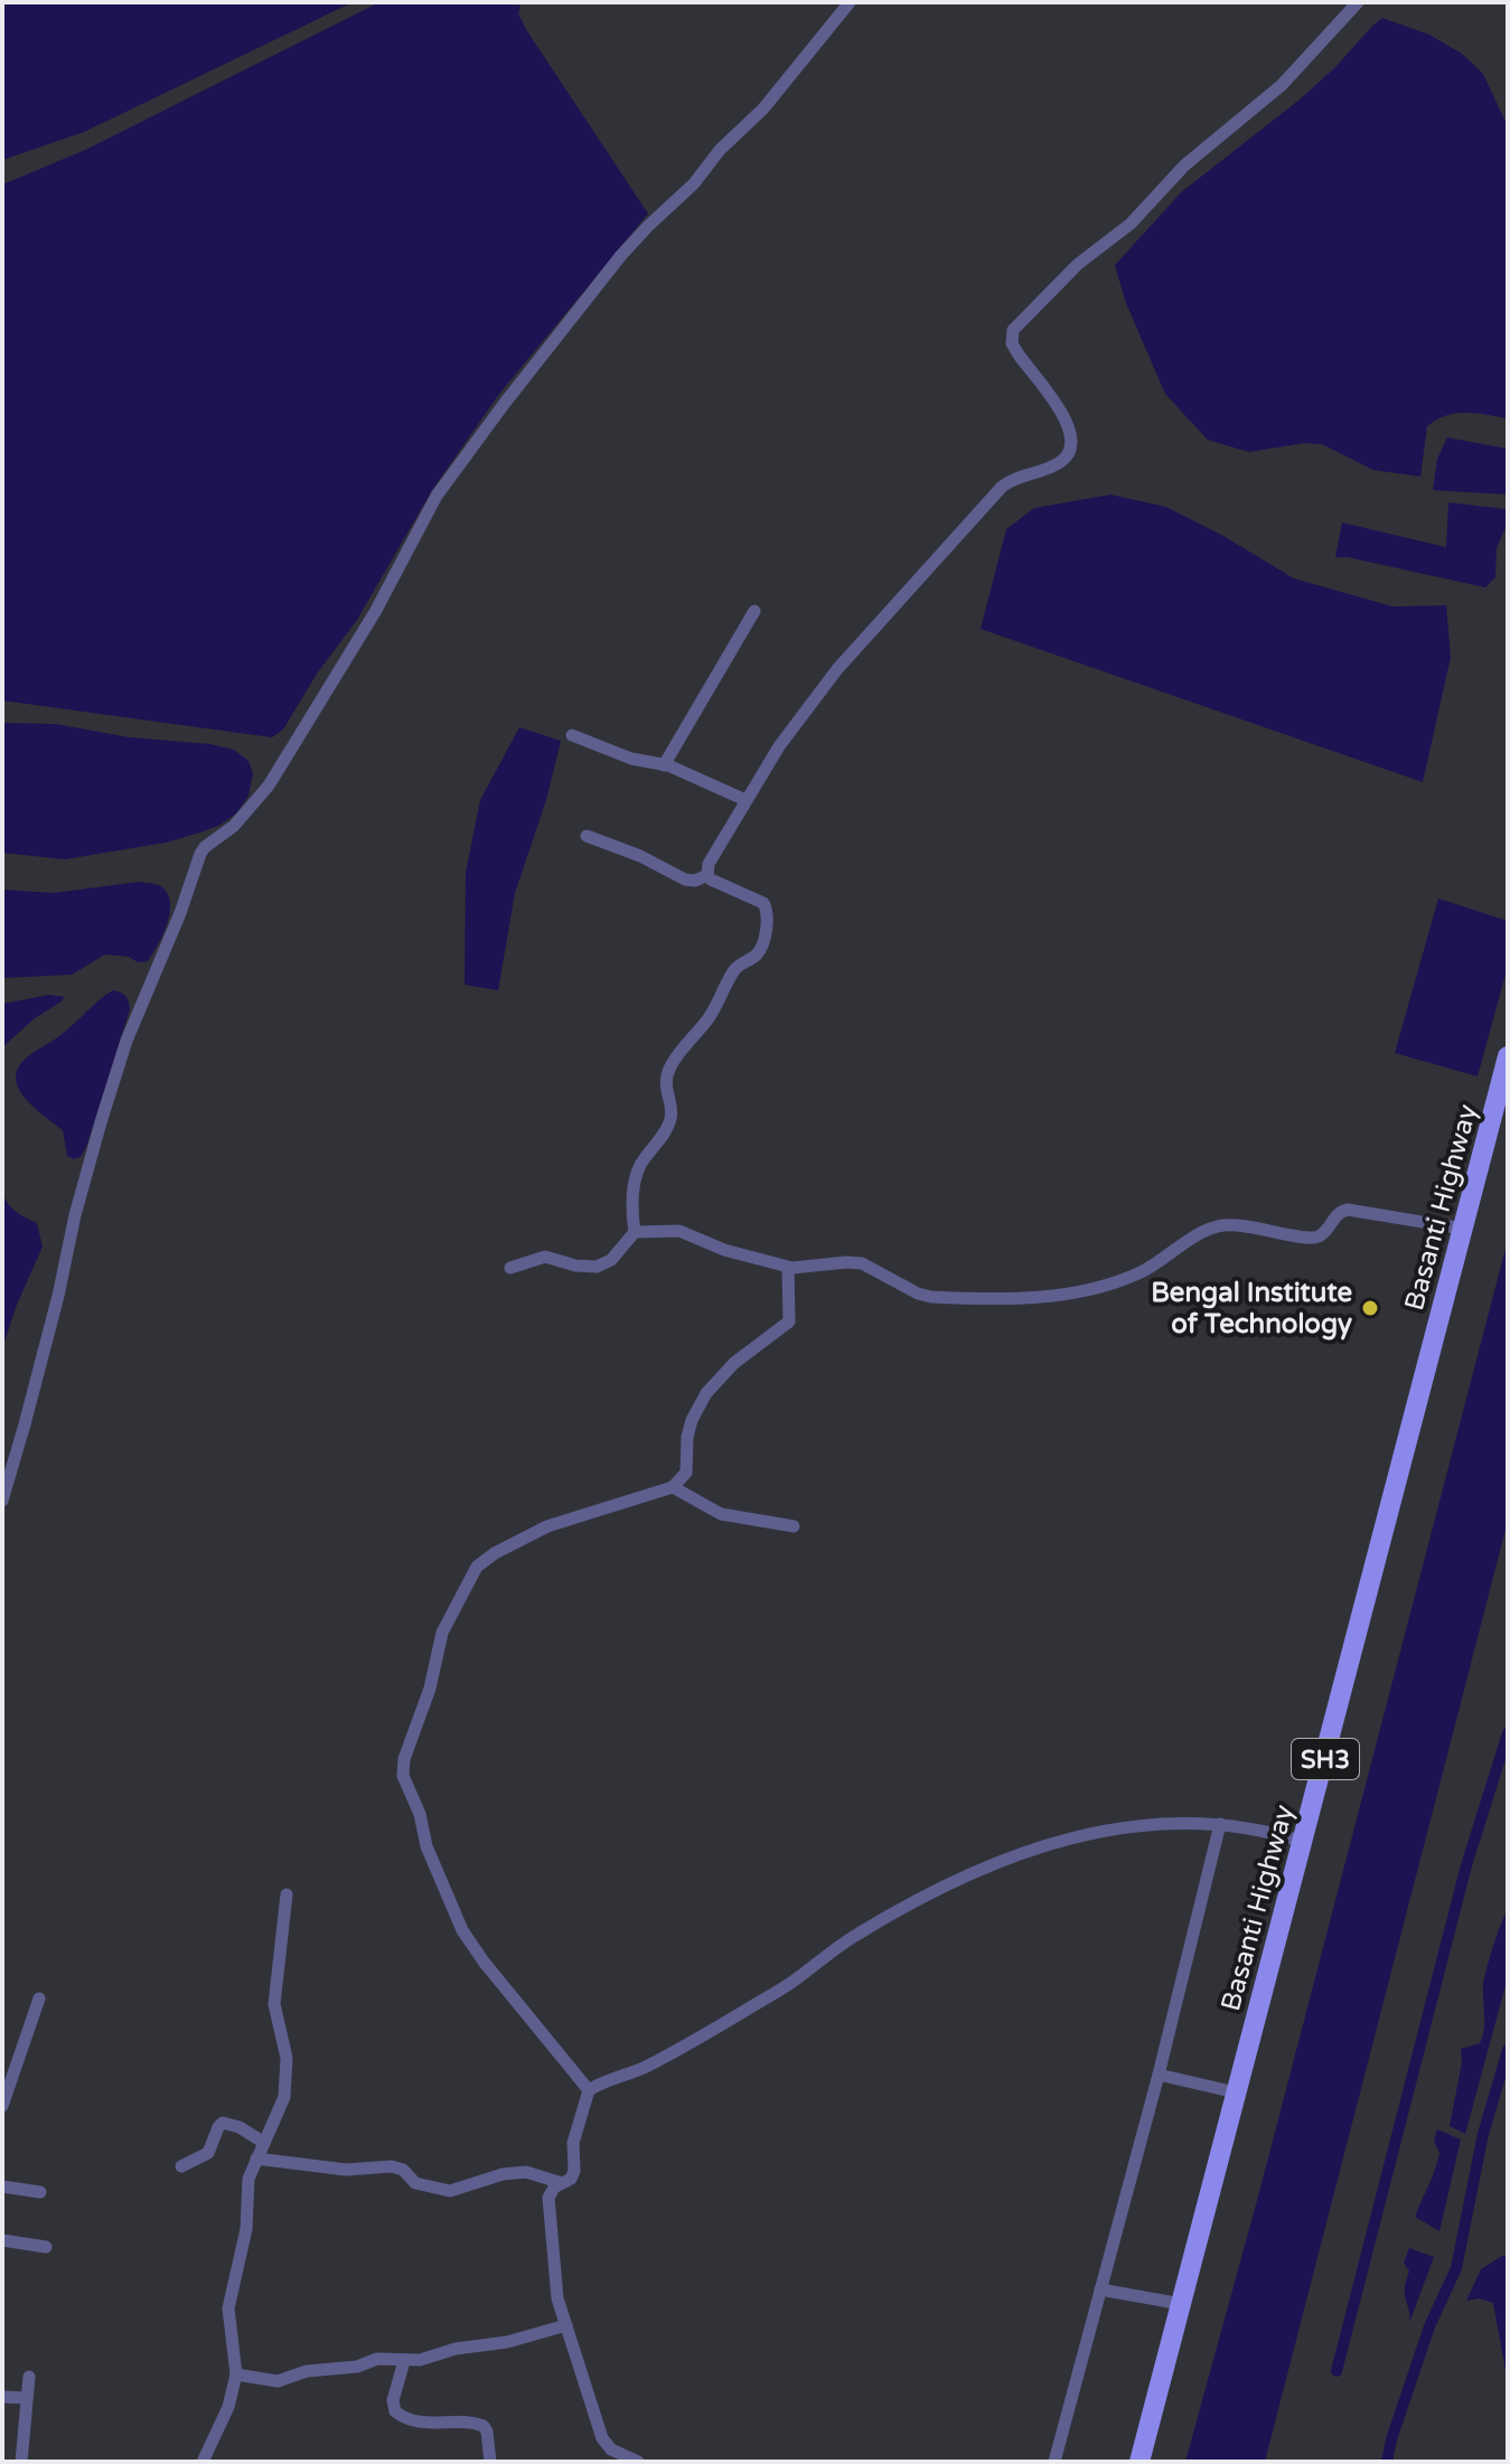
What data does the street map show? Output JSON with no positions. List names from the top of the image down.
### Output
{
  "streets": {
    "main road": ["Basanti Highway", "SH3"]
  },
  "places": ["Bengal Institute of Technology"]
}
